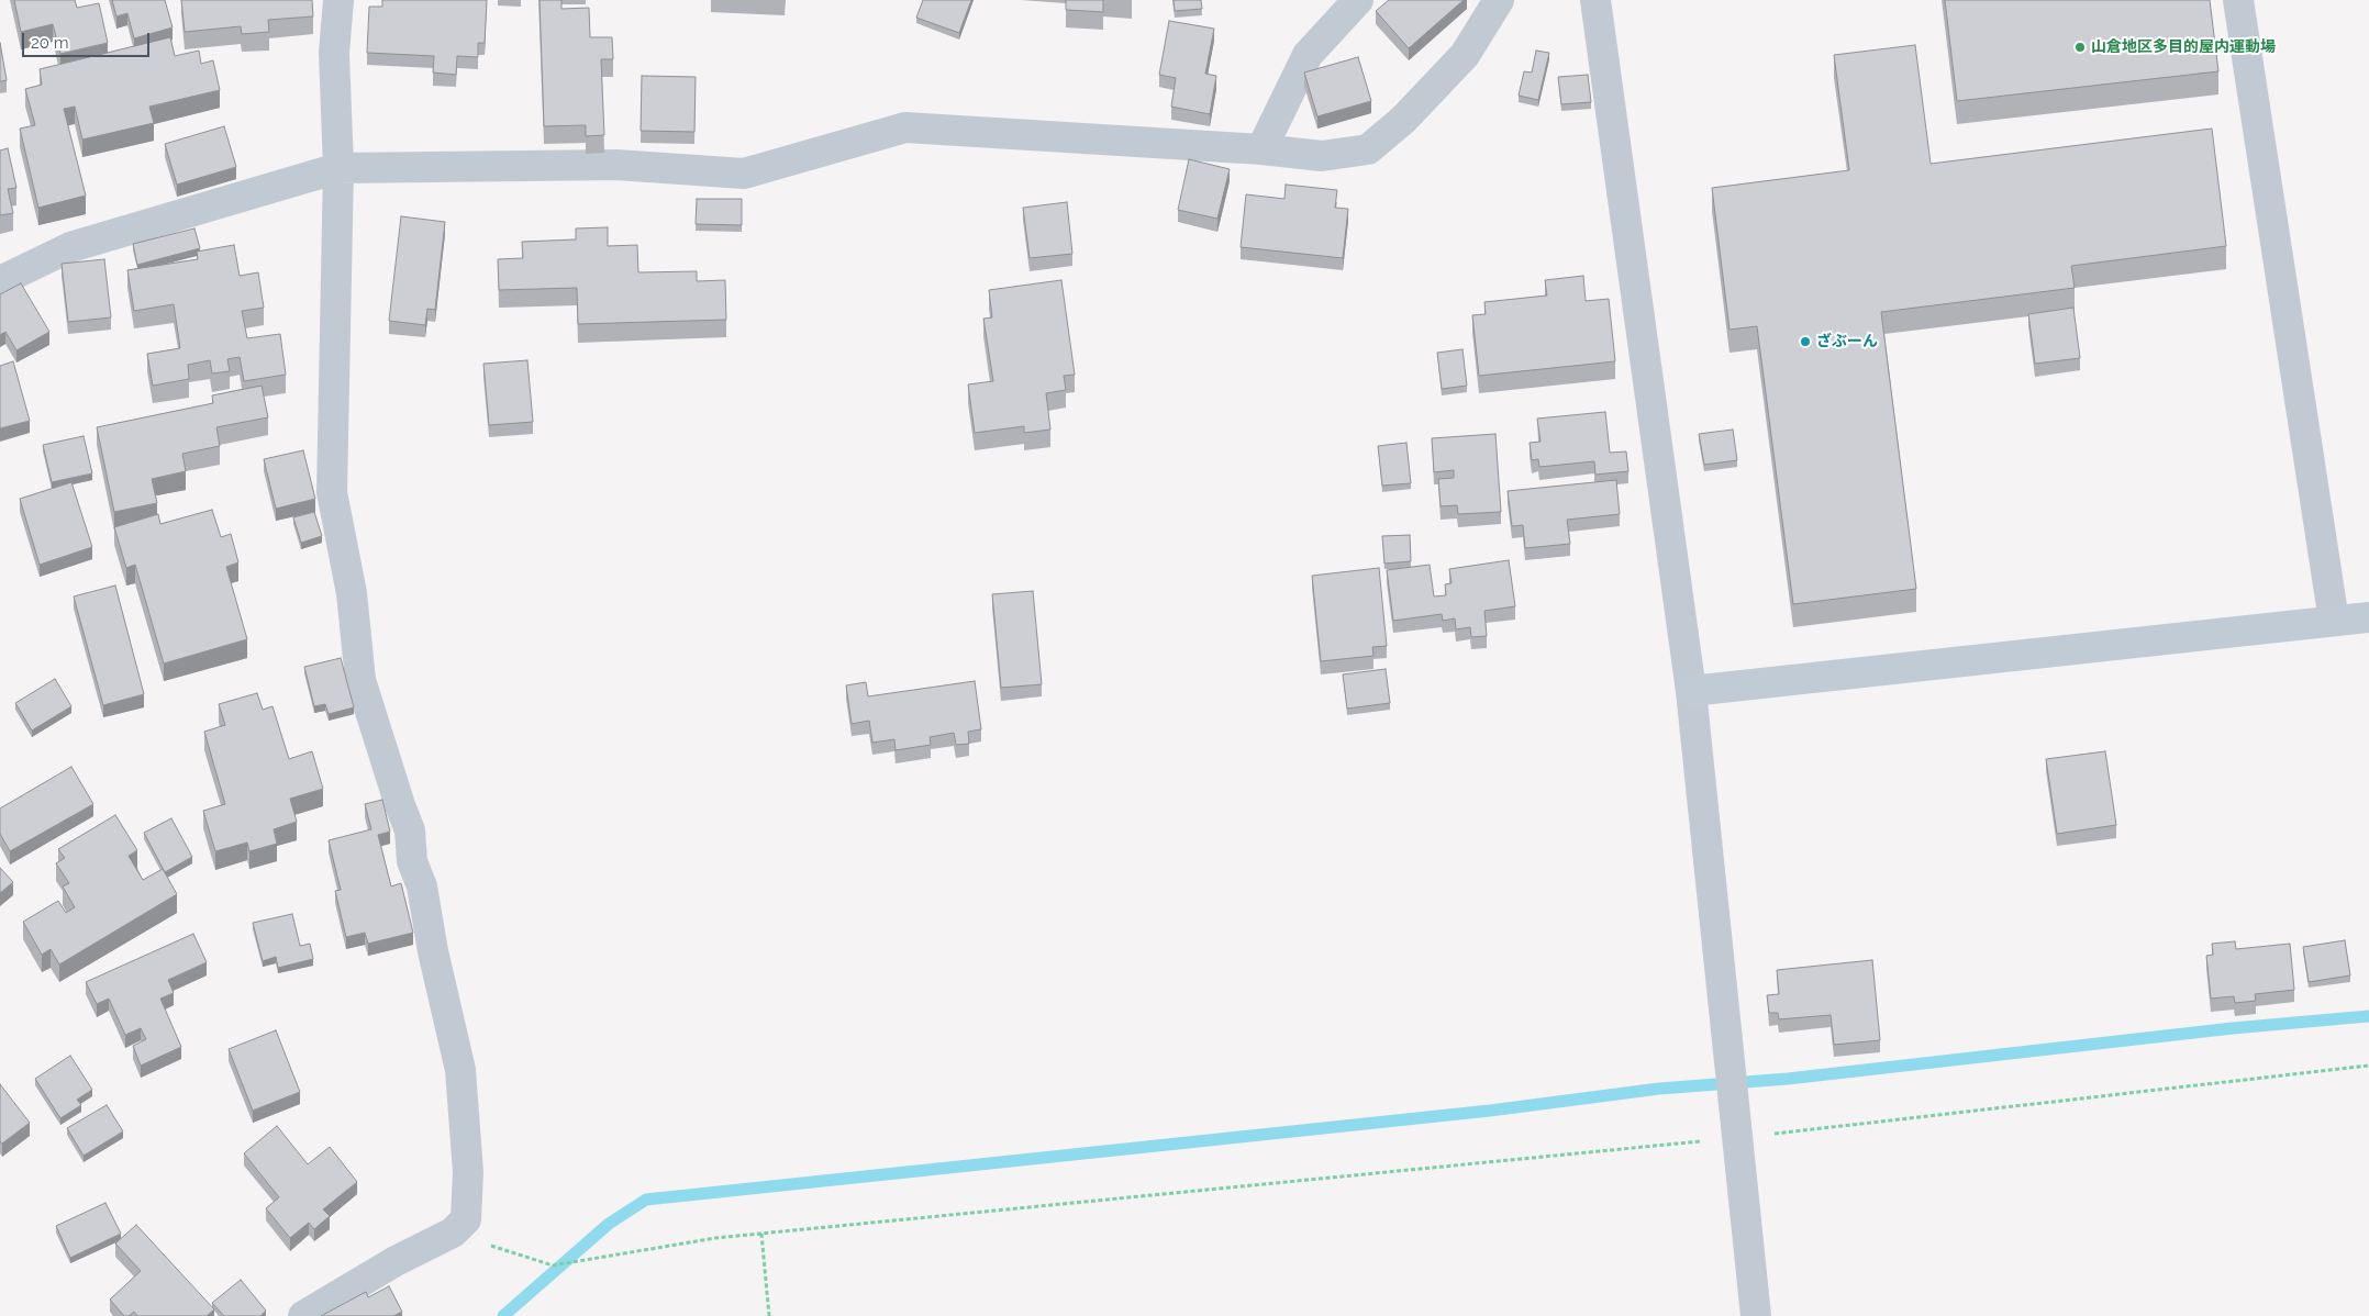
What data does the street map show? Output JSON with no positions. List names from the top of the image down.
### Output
{
  "places": ["山倉地区多目的屋内運動場", "ざぶーん"],
  "scale_bar": "20 m"
}
